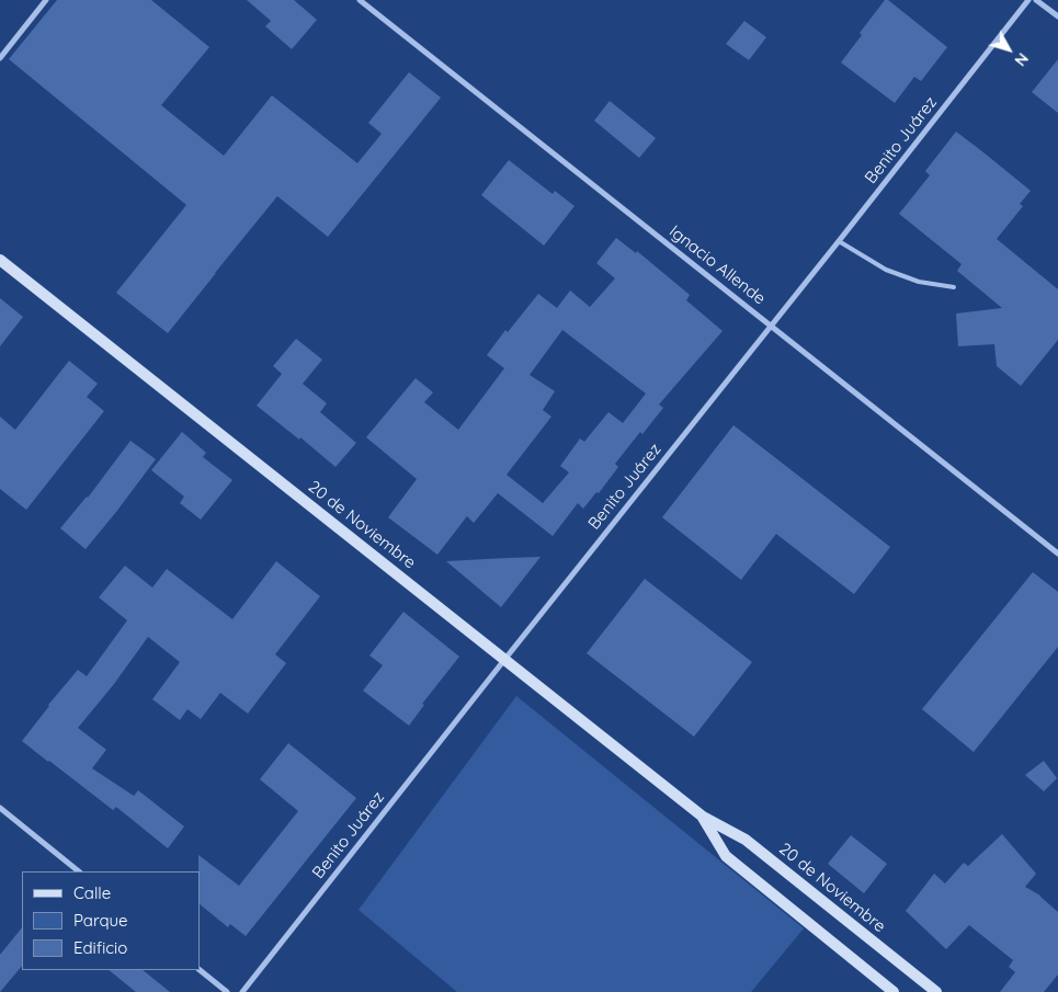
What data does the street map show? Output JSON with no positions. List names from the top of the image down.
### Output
{
  "streets": {
    "main road": ["20 de Noviembre"],
    "street": ["Benito Juárez", "Ignacio Allende"]
  },
  "crossings": [
    ["Benito Juárez", "Ignacio Allende"],
    ["Benito Juárez", "20 de Noviembre"]
  ],
  "legend": ["Calle", "Parque", "Edificio"],
  "north": "bottom right"
}
